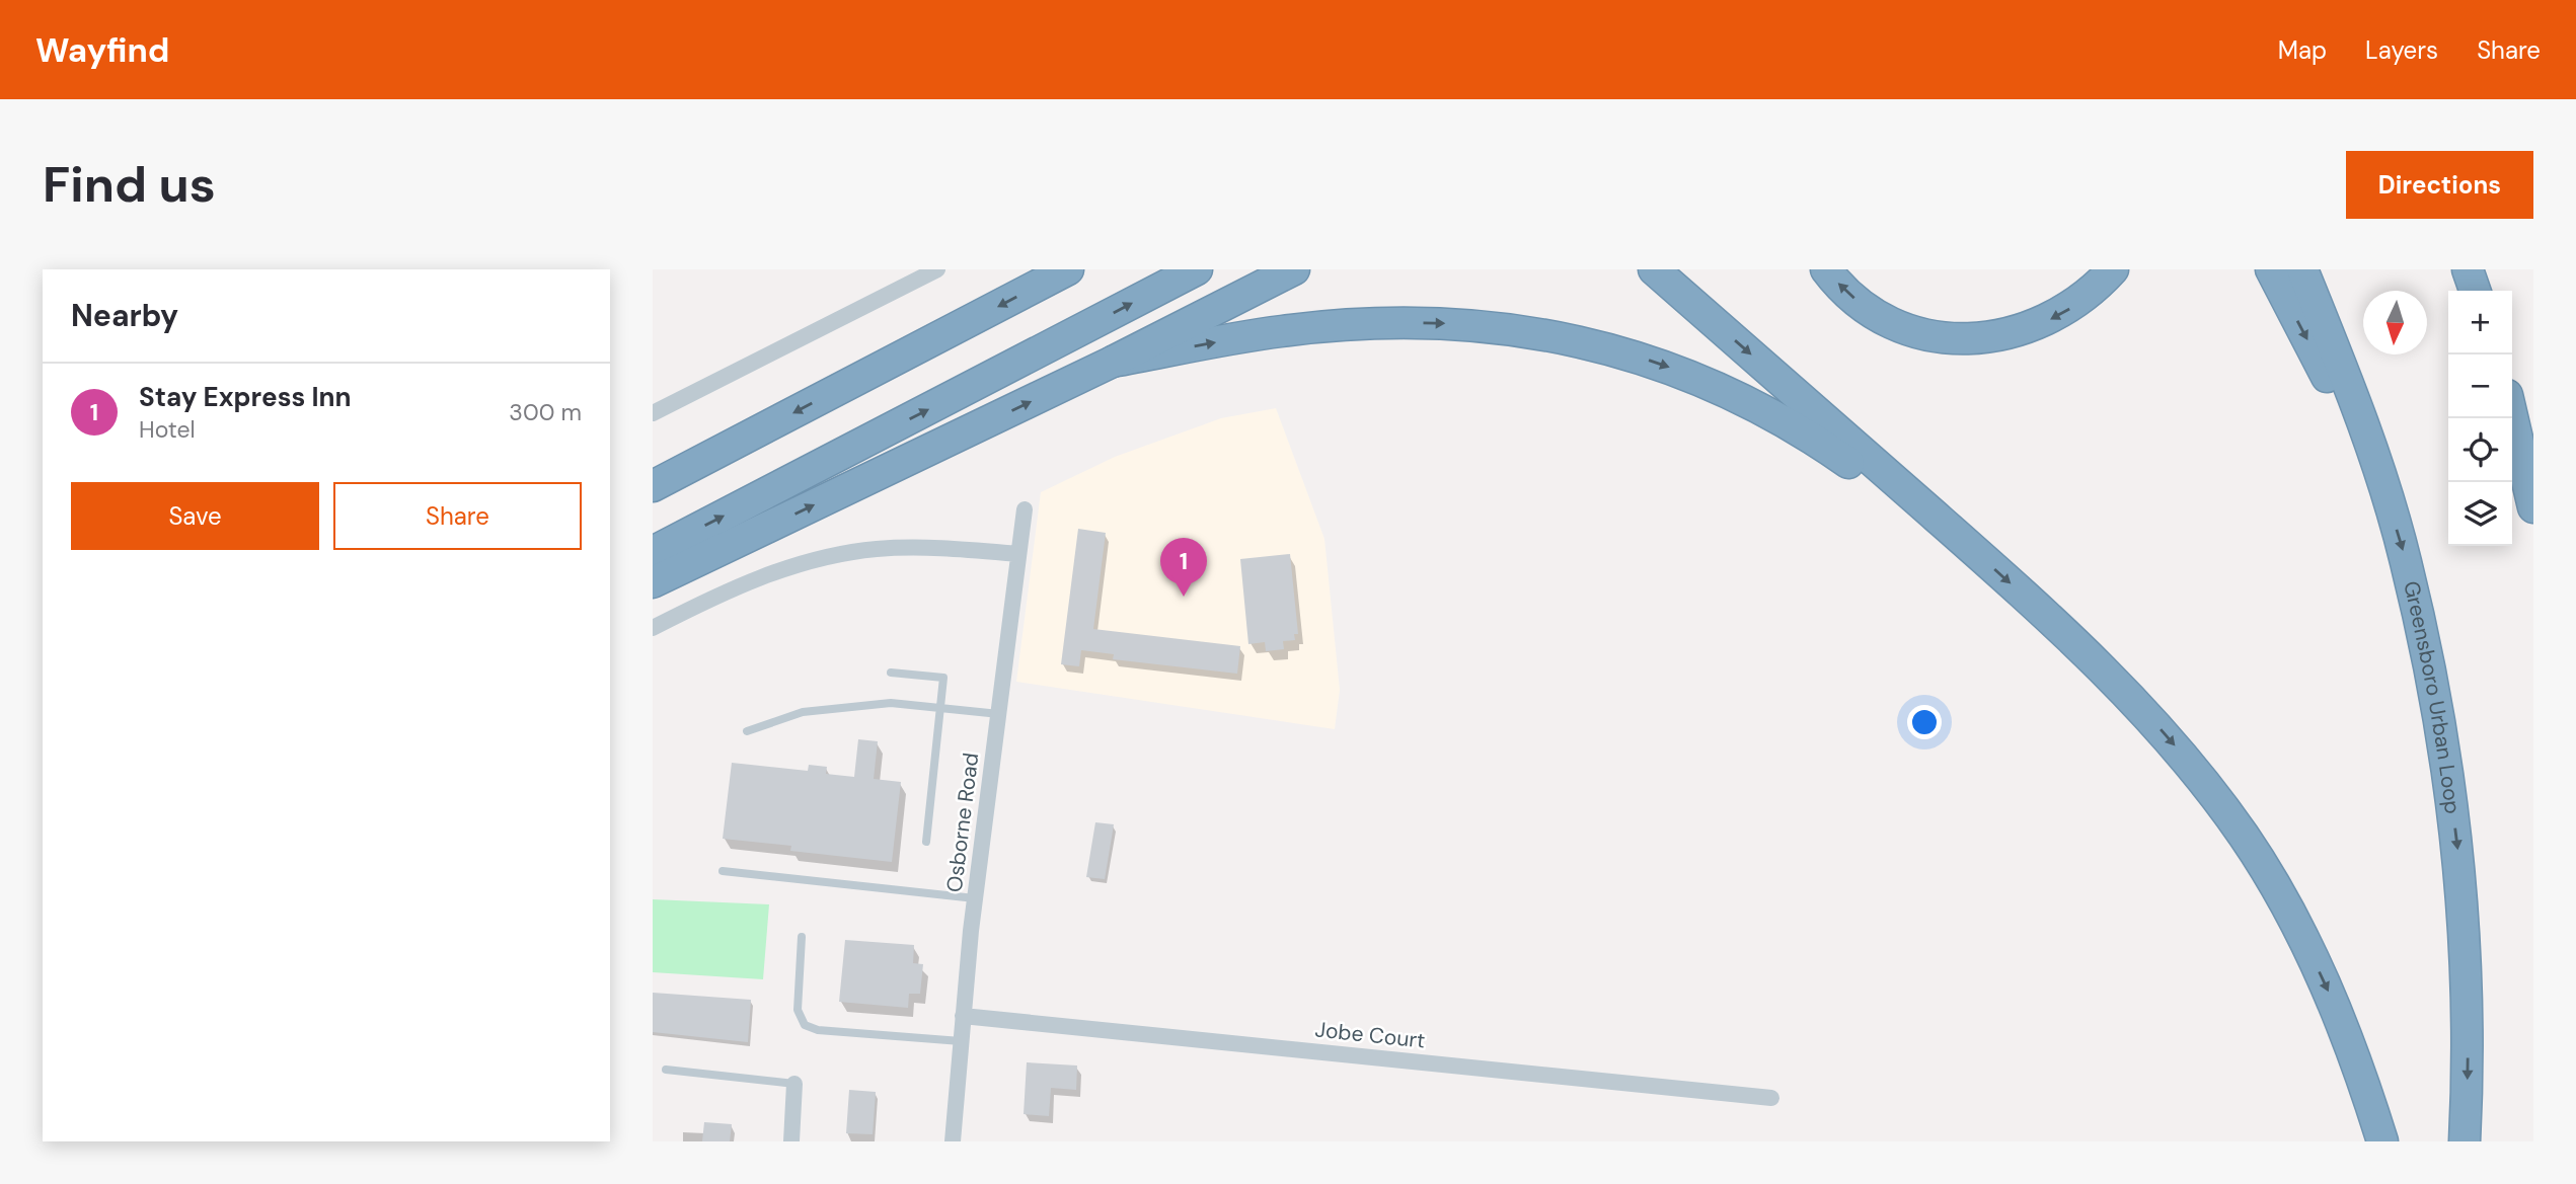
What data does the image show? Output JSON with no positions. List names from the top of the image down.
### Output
{
  "streets": {
    "highway": ["Greensboro Urban Loop"],
    "street": ["Osborne Road", "Jobe Court"]
  },
  "crossings": [
    ["Osborne Road", "Jobe Court"]
  ],
  "one_way": ["Greensboro Urban Loop"],
  "north": "bottom",
  "page": {
    "header": "Wayfind",
    "nav": ["Map", "Layers", "Share"],
    "buttons": [
      "Directions",
      ["Save", "Share"]
    ],
    "title": "Find us",
    "heading": "Nearby",
    "map_buttons": ["+", "−"],
    "list": [
      {
        "mark": "1",
        "name": "Stay Express Inn",
        "note": "Hotel",
        "value": "300 m"
      }
    ],
    "pins": "1"
  }
}
